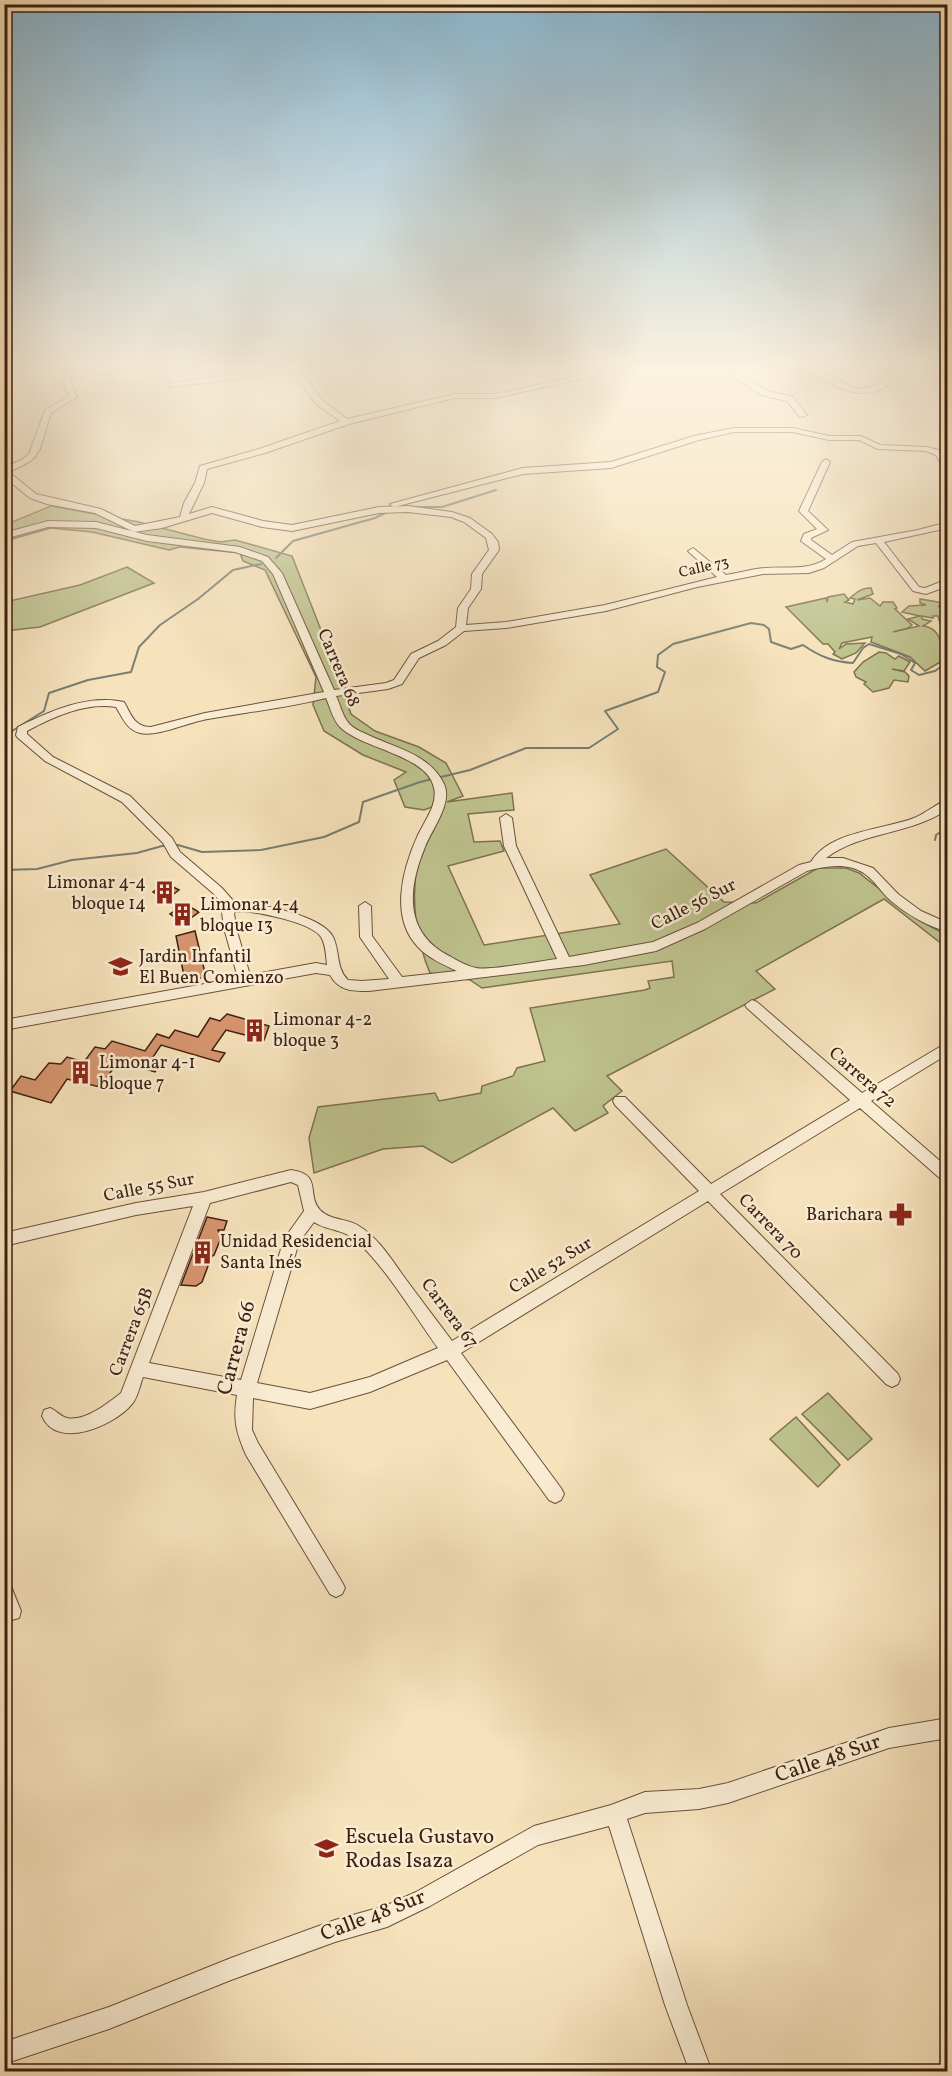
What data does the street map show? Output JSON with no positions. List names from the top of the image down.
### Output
{
  "streets": {
    "street": [
      "Calle 73",
      "Carrera 68",
      "Calle 56 Sur",
      "Carrera 72",
      "Calle 55 Sur",
      "Carrera 70",
      "Calle 52 Sur",
      "Carrera 67",
      "Carrera 65B",
      "Carrera 66",
      "Calle 48 Sur"
    ]
  },
  "crossings": [
    ["Carrera 68", "Calle 56 Sur"],
    ["Carrera 72", "Calle 52 Sur"],
    ["Calle 55 Sur", "Carrera 67"],
    ["Calle 55 Sur", "Carrera 65B"],
    ["Calle 55 Sur", "Carrera 66"],
    ["Carrera 70", "Calle 52 Sur"],
    ["Calle 52 Sur", "Carrera 67"],
    ["Calle 52 Sur", "Carrera 65B"],
    ["Calle 52 Sur", "Carrera 66"],
    ["Carrera 67", "Carrera 66"]
  ],
  "places": {
    "building": [
      "Limonar 4-4 bloque 14",
      "Limonar 4-4 bloque 13",
      "Limonar 4-2 bloque 3",
      "Limonar 4-1 bloque 7",
      "Unidad Residencial Santa Inés"
    ],
    "school or university": ["Jardin Infantil El Buen Comienzo", "Escuela Gustavo Rodas Isaza"],
    "pharmacy": ["Barichara"]
  }
}
